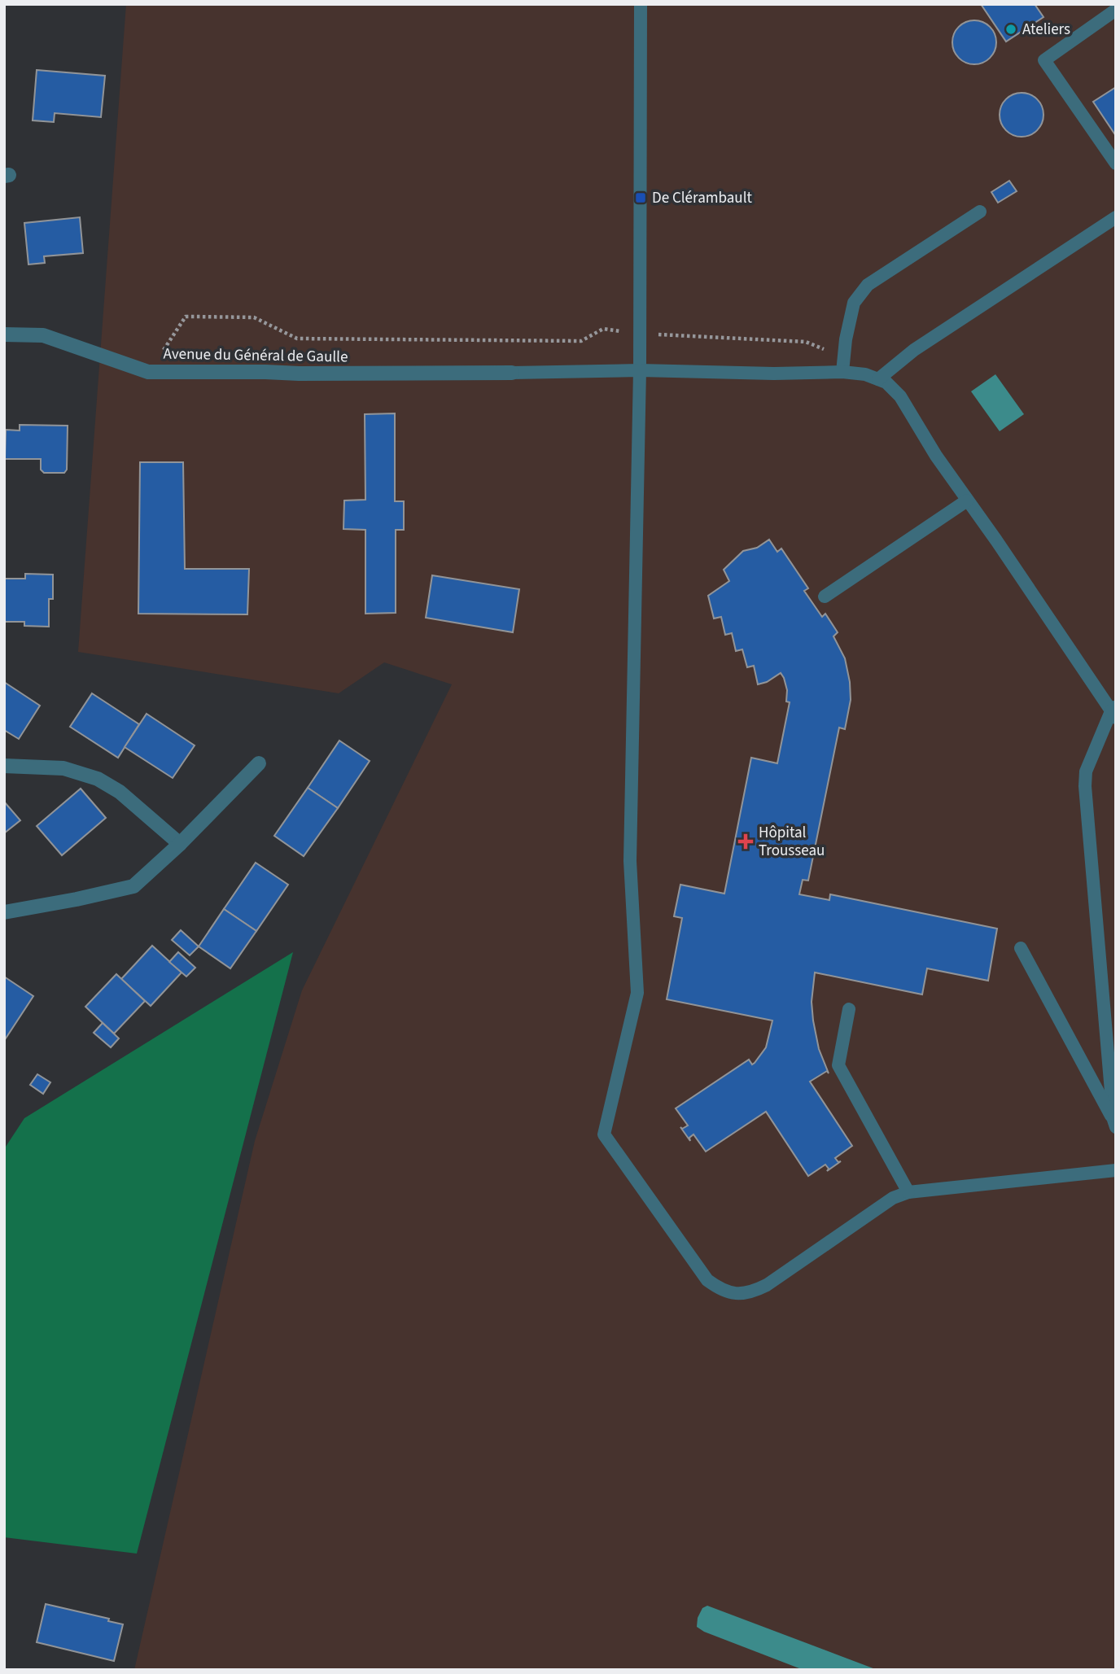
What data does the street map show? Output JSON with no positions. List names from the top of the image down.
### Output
{
  "streets": {
    "street": ["Avenue du Général de Gaulle"]
  },
  "places": {
    "other": ["Ateliers"],
    "transit": ["De Clérambault"],
    "health": ["Hôpital Trousseau"]
  }
}
